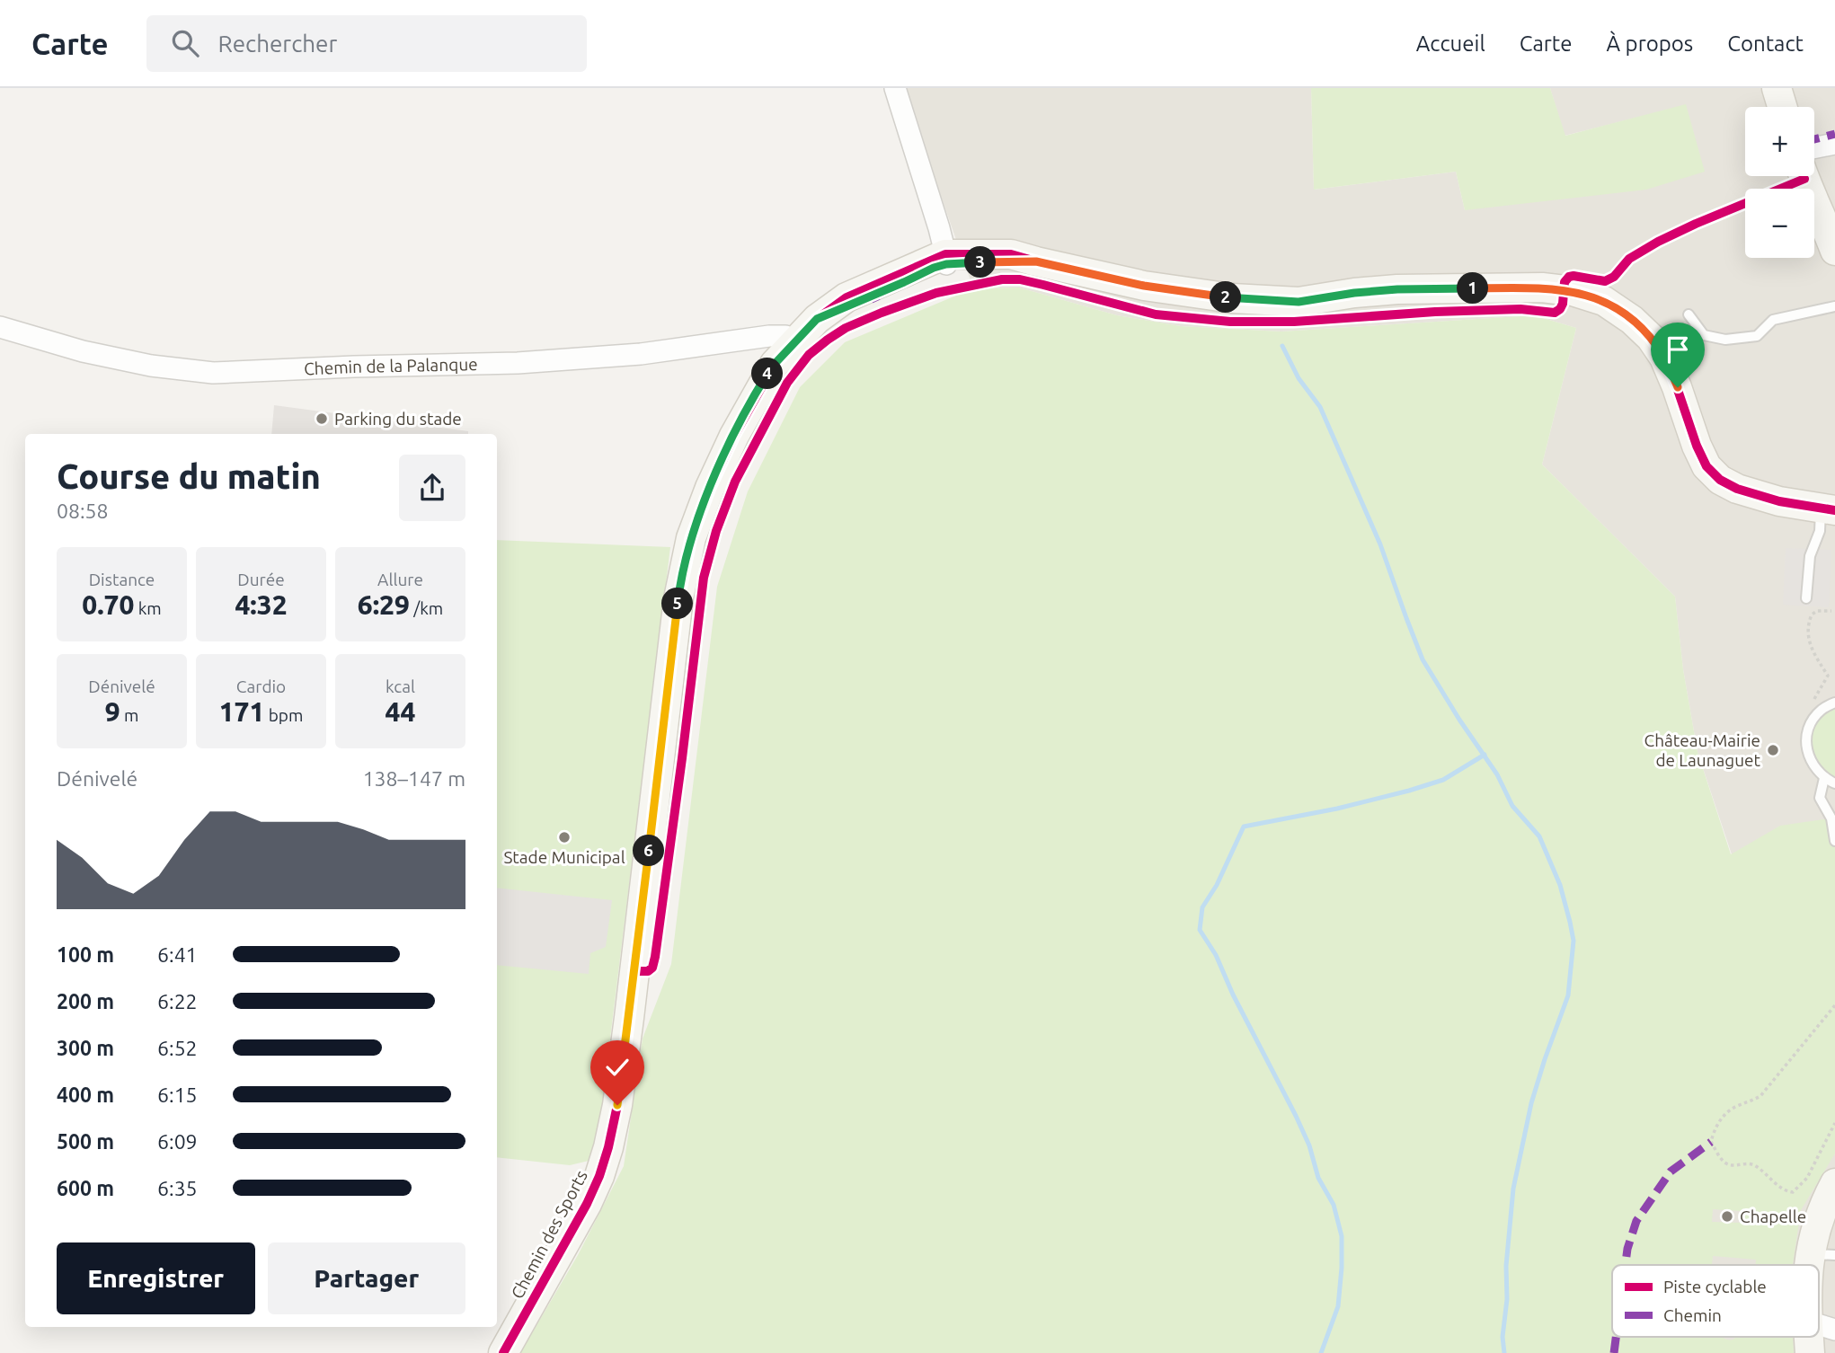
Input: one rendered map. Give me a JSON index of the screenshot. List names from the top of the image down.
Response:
{
  "streets": {
    "street": ["Chemin de la Palanque", "Chemin des Sports"]
  },
  "places": [
    "Parking du stade",
    "Château-Mairie de Launaguet",
    "Stade Municipal",
    "Chapelle"
  ],
  "legend": ["Piste cyclable", "Chemin"],
  "page": {
    "header": "Carte",
    "search": "Rechercher",
    "nav": [
      "Accueil",
      "Carte",
      "À propos",
      "Contact"
    ],
    "map_buttons": ["+", "−"],
    "pins": [
      "3",
      "1",
      "2",
      "4",
      "5",
      "6"
    ],
    "heading": ["Course du matin", "08:58"],
    "stats": [
      ["Distance", "0.70 km"],
      ["Durée", "4:32"],
      ["Allure", "6:29 /km"],
      ["Dénivelé", "9 m"],
      ["Cardio", "171 bpm"],
      ["kcal", "44"]
    ],
    "chart": ["Dénivelé", "138–147 m"],
    "list": [
      {
        "name": "100 m",
        "note": "6:41"
      },
      {
        "name": "200 m",
        "note": "6:22"
      },
      {
        "name": "300 m",
        "note": "6:52"
      },
      {
        "name": "400 m",
        "note": "6:15"
      },
      {
        "name": "500 m",
        "note": "6:09"
      },
      {
        "name": "600 m",
        "note": "6:35"
      }
    ],
    "buttons": ["Enregistrer", "Partager"]
  }
}
